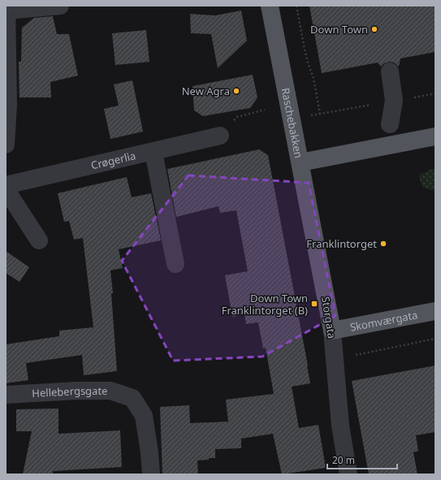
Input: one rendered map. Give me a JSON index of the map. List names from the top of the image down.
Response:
{
  "streets": {
    "main road": ["Raschebakken", "Storgata", "Skomværgata"],
    "street": ["Crøgerlia", "Hellebergsgate"]
  },
  "crossings": [
    ["Raschebakken", "Storgata"],
    ["Storgata", "Skomværgata"]
  ],
  "places": {
    "other": ["Down Town", "New Agra", "Franklintorget"],
    "transit": ["Down Town Franklintorget (B)"]
  },
  "scale_bar": "20 m"
}
